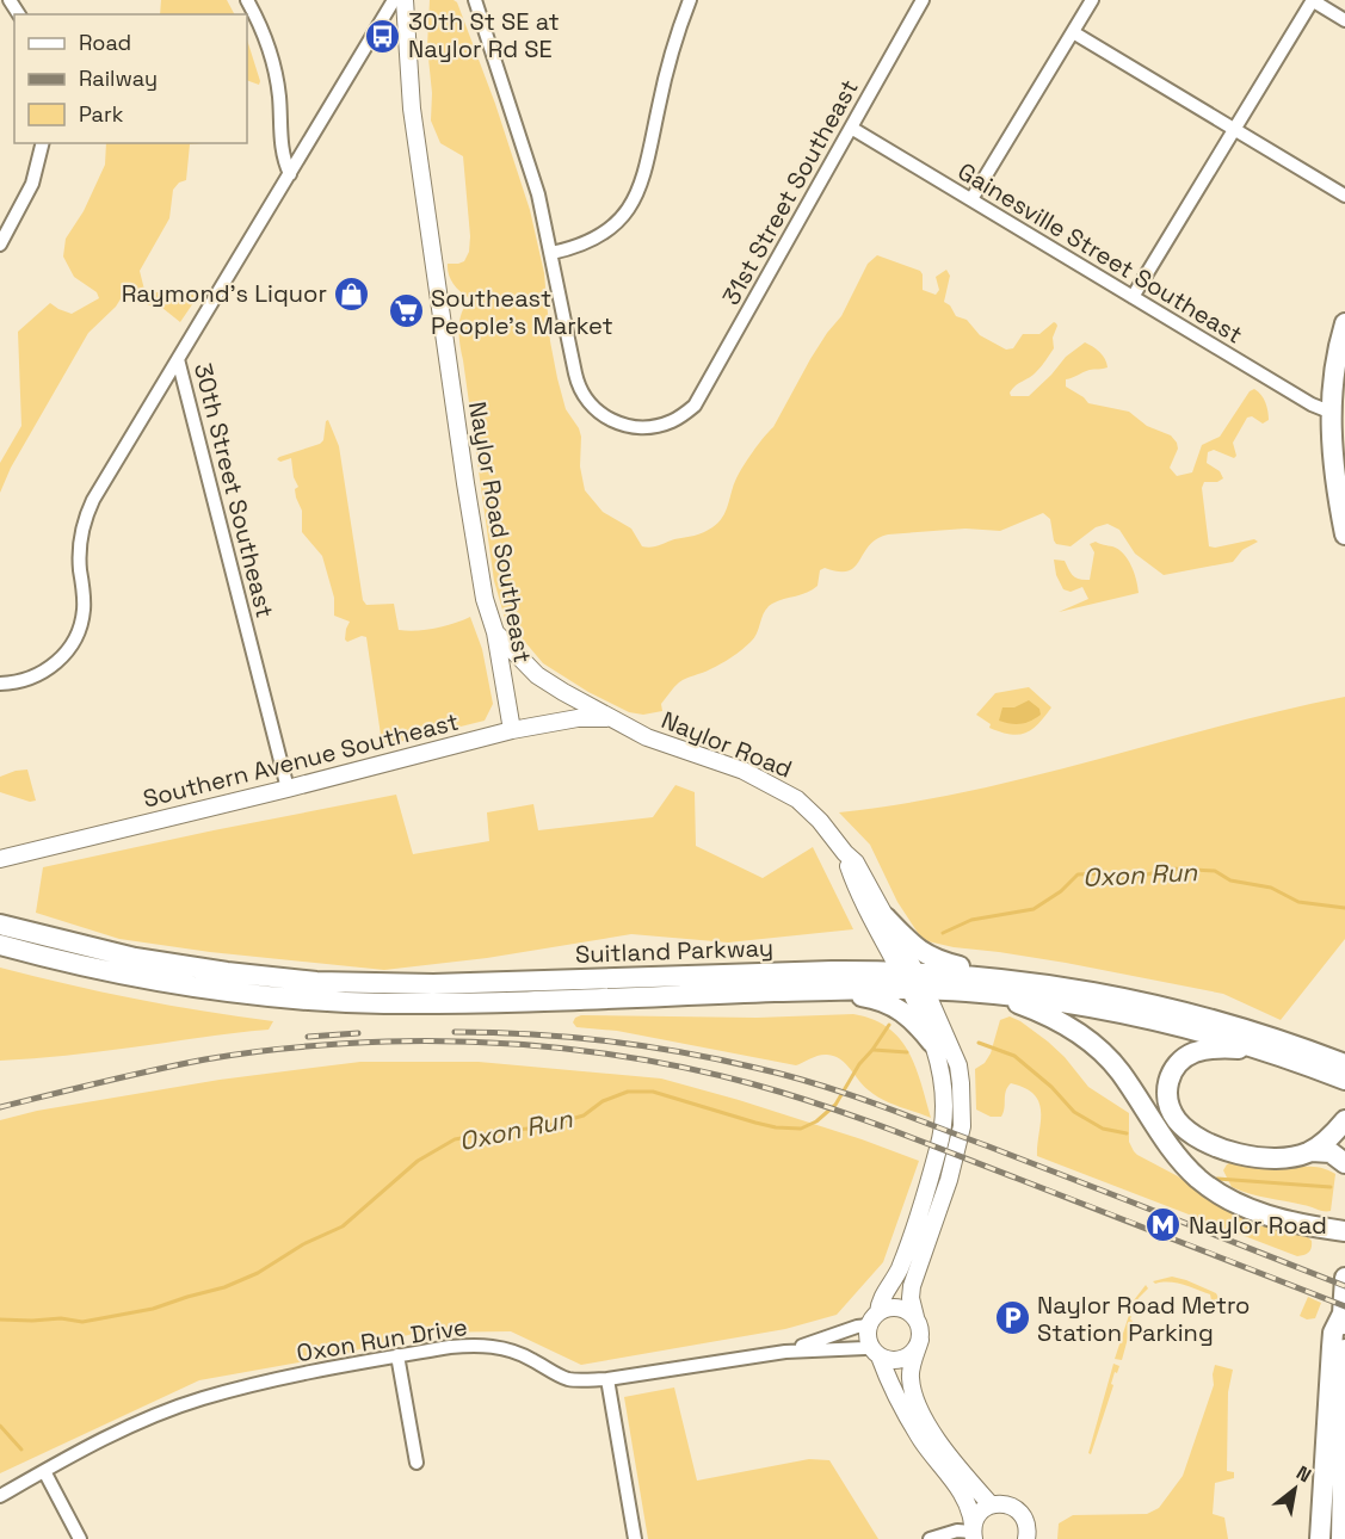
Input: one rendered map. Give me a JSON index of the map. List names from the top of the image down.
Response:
{
  "streets": {
    "highway": ["Suitland Parkway"],
    "main road": ["Naylor Road Southeast", "Naylor Road", "Southern Avenue Southeast"],
    "street": [
      "31st Street Southeast",
      "Gainesville Street Southeast",
      "30th Street Southeast",
      "Oxon Run Drive"
    ]
  },
  "crossings": [
    ["31st Street Southeast", "Gainesville Street Southeast"],
    ["30th Street Southeast", "Southern Avenue Southeast"],
    ["Naylor Road Southeast", "Naylor Road"],
    ["Naylor Road Southeast", "Southern Avenue Southeast"],
    ["Naylor Road", "Southern Avenue Southeast"],
    ["Naylor Road", "Suitland Parkway"],
    ["Naylor Road", "Oxon Run Drive"]
  ],
  "water": ["Oxon Run"],
  "places": {
    "bus stop": ["30th St SE at Naylor Rd SE"],
    "shop": ["Raymond's Liquor"],
    "supermarket": ["Southeast People's Market"],
    "metro station": ["Naylor Road"],
    "parking": ["Naylor Road Metro Station Parking"]
  },
  "legend": ["Road", "Railway", "Park"],
  "north": "top right"
}
